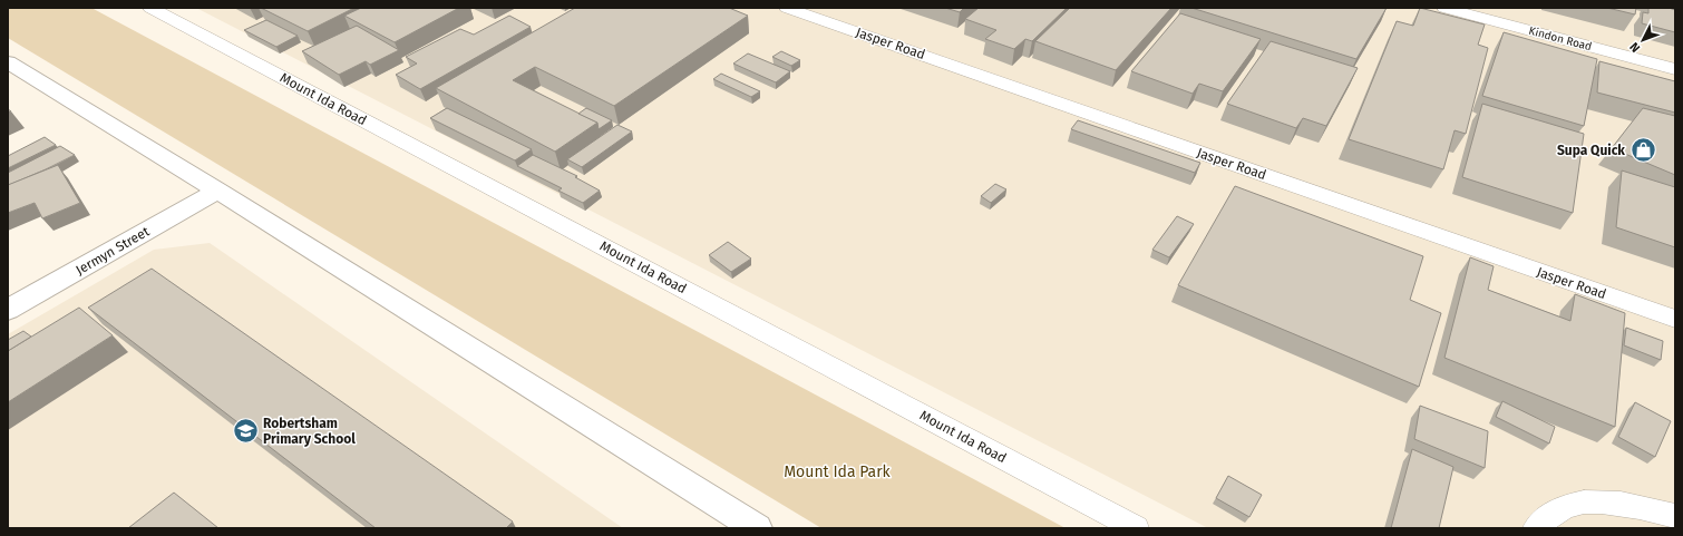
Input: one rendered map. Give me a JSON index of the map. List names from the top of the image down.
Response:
{
  "streets": {
    "street": ["Jermyn Street"],
    "lane": ["Kindon Road", "Jasper Road", "Mount Ida Road"]
  },
  "parks": ["Mount Ida Park"],
  "places": {
    "shop": ["Supa Quick"],
    "school or university": ["Robertsham Primary School"]
  },
  "north": "bottom left"
}
